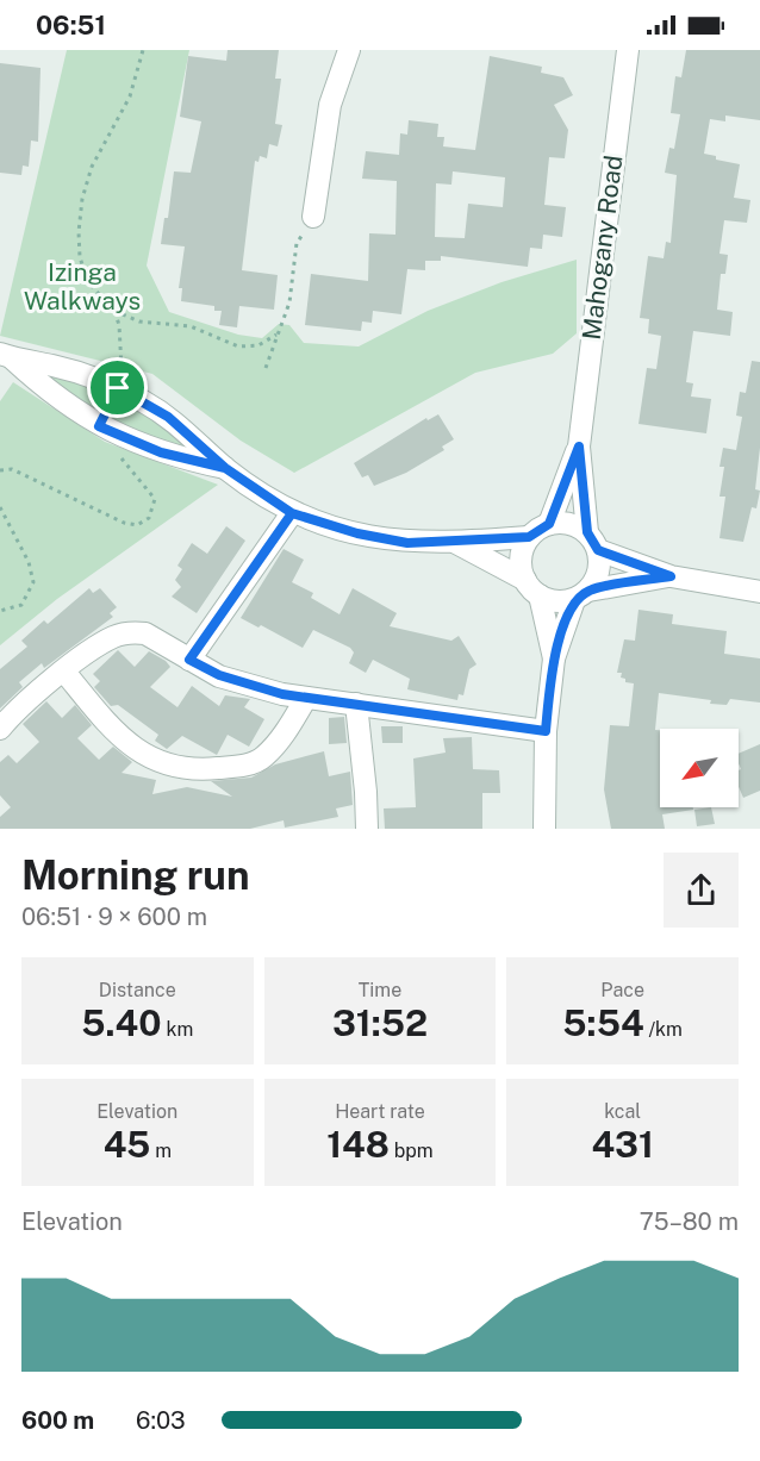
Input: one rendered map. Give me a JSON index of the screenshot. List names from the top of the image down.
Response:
{
  "streets": {
    "street": ["Mahogany Road"]
  },
  "parks": ["Izinga Walkways"],
  "north": "bottom left",
  "page": {
    "status": "06:51",
    "heading": ["Morning run", "06:51 · 9 × 600 m"],
    "stats": [
      ["Distance", "5.40 km"],
      ["Time", "31:52"],
      ["Pace", "5:54 /km"],
      ["Elevation", "45 m"],
      ["Heart rate", "148 bpm"],
      ["kcal", "431"]
    ],
    "chart": ["Elevation", "75–80 m"],
    "list": [
      {
        "name": "600 m",
        "note": "6:03"
      }
    ]
  }
}
